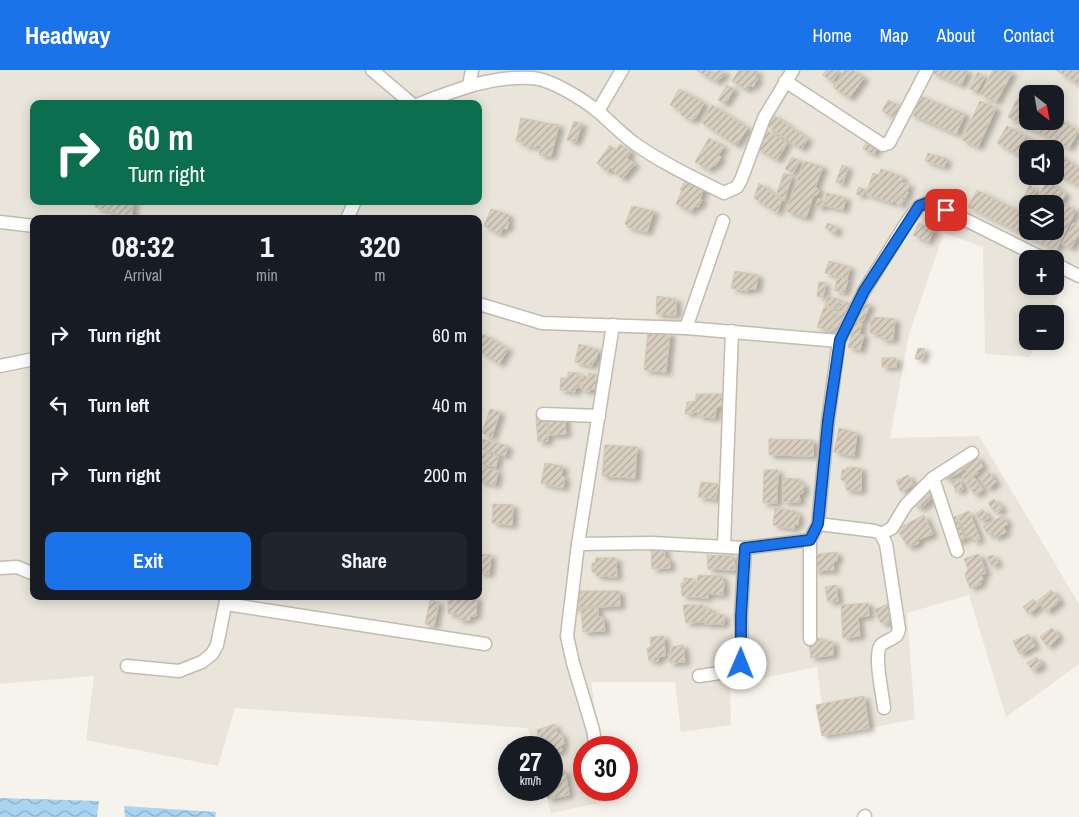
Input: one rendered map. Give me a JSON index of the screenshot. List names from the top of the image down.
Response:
{
  "north": "bottom right",
  "page": {
    "header": "Headway",
    "nav": [
      "Home",
      "Map",
      "About",
      "Contact"
    ],
    "map_buttons": ["+", "−"],
    "turn": ["60 m", "Turn right"],
    "eta": [
      "08:32",
      "Arrival",
      "1",
      "min",
      "320",
      "m"
    ],
    "list": [
      {
        "name": "Turn right",
        "value": "60 m"
      },
      {
        "name": "Turn left",
        "value": "40 m"
      },
      {
        "name": "Turn right",
        "value": "200 m"
      }
    ],
    "buttons": ["Exit", "Share"],
    "speed": "27 km/h",
    "limit": "30"
  }
}
